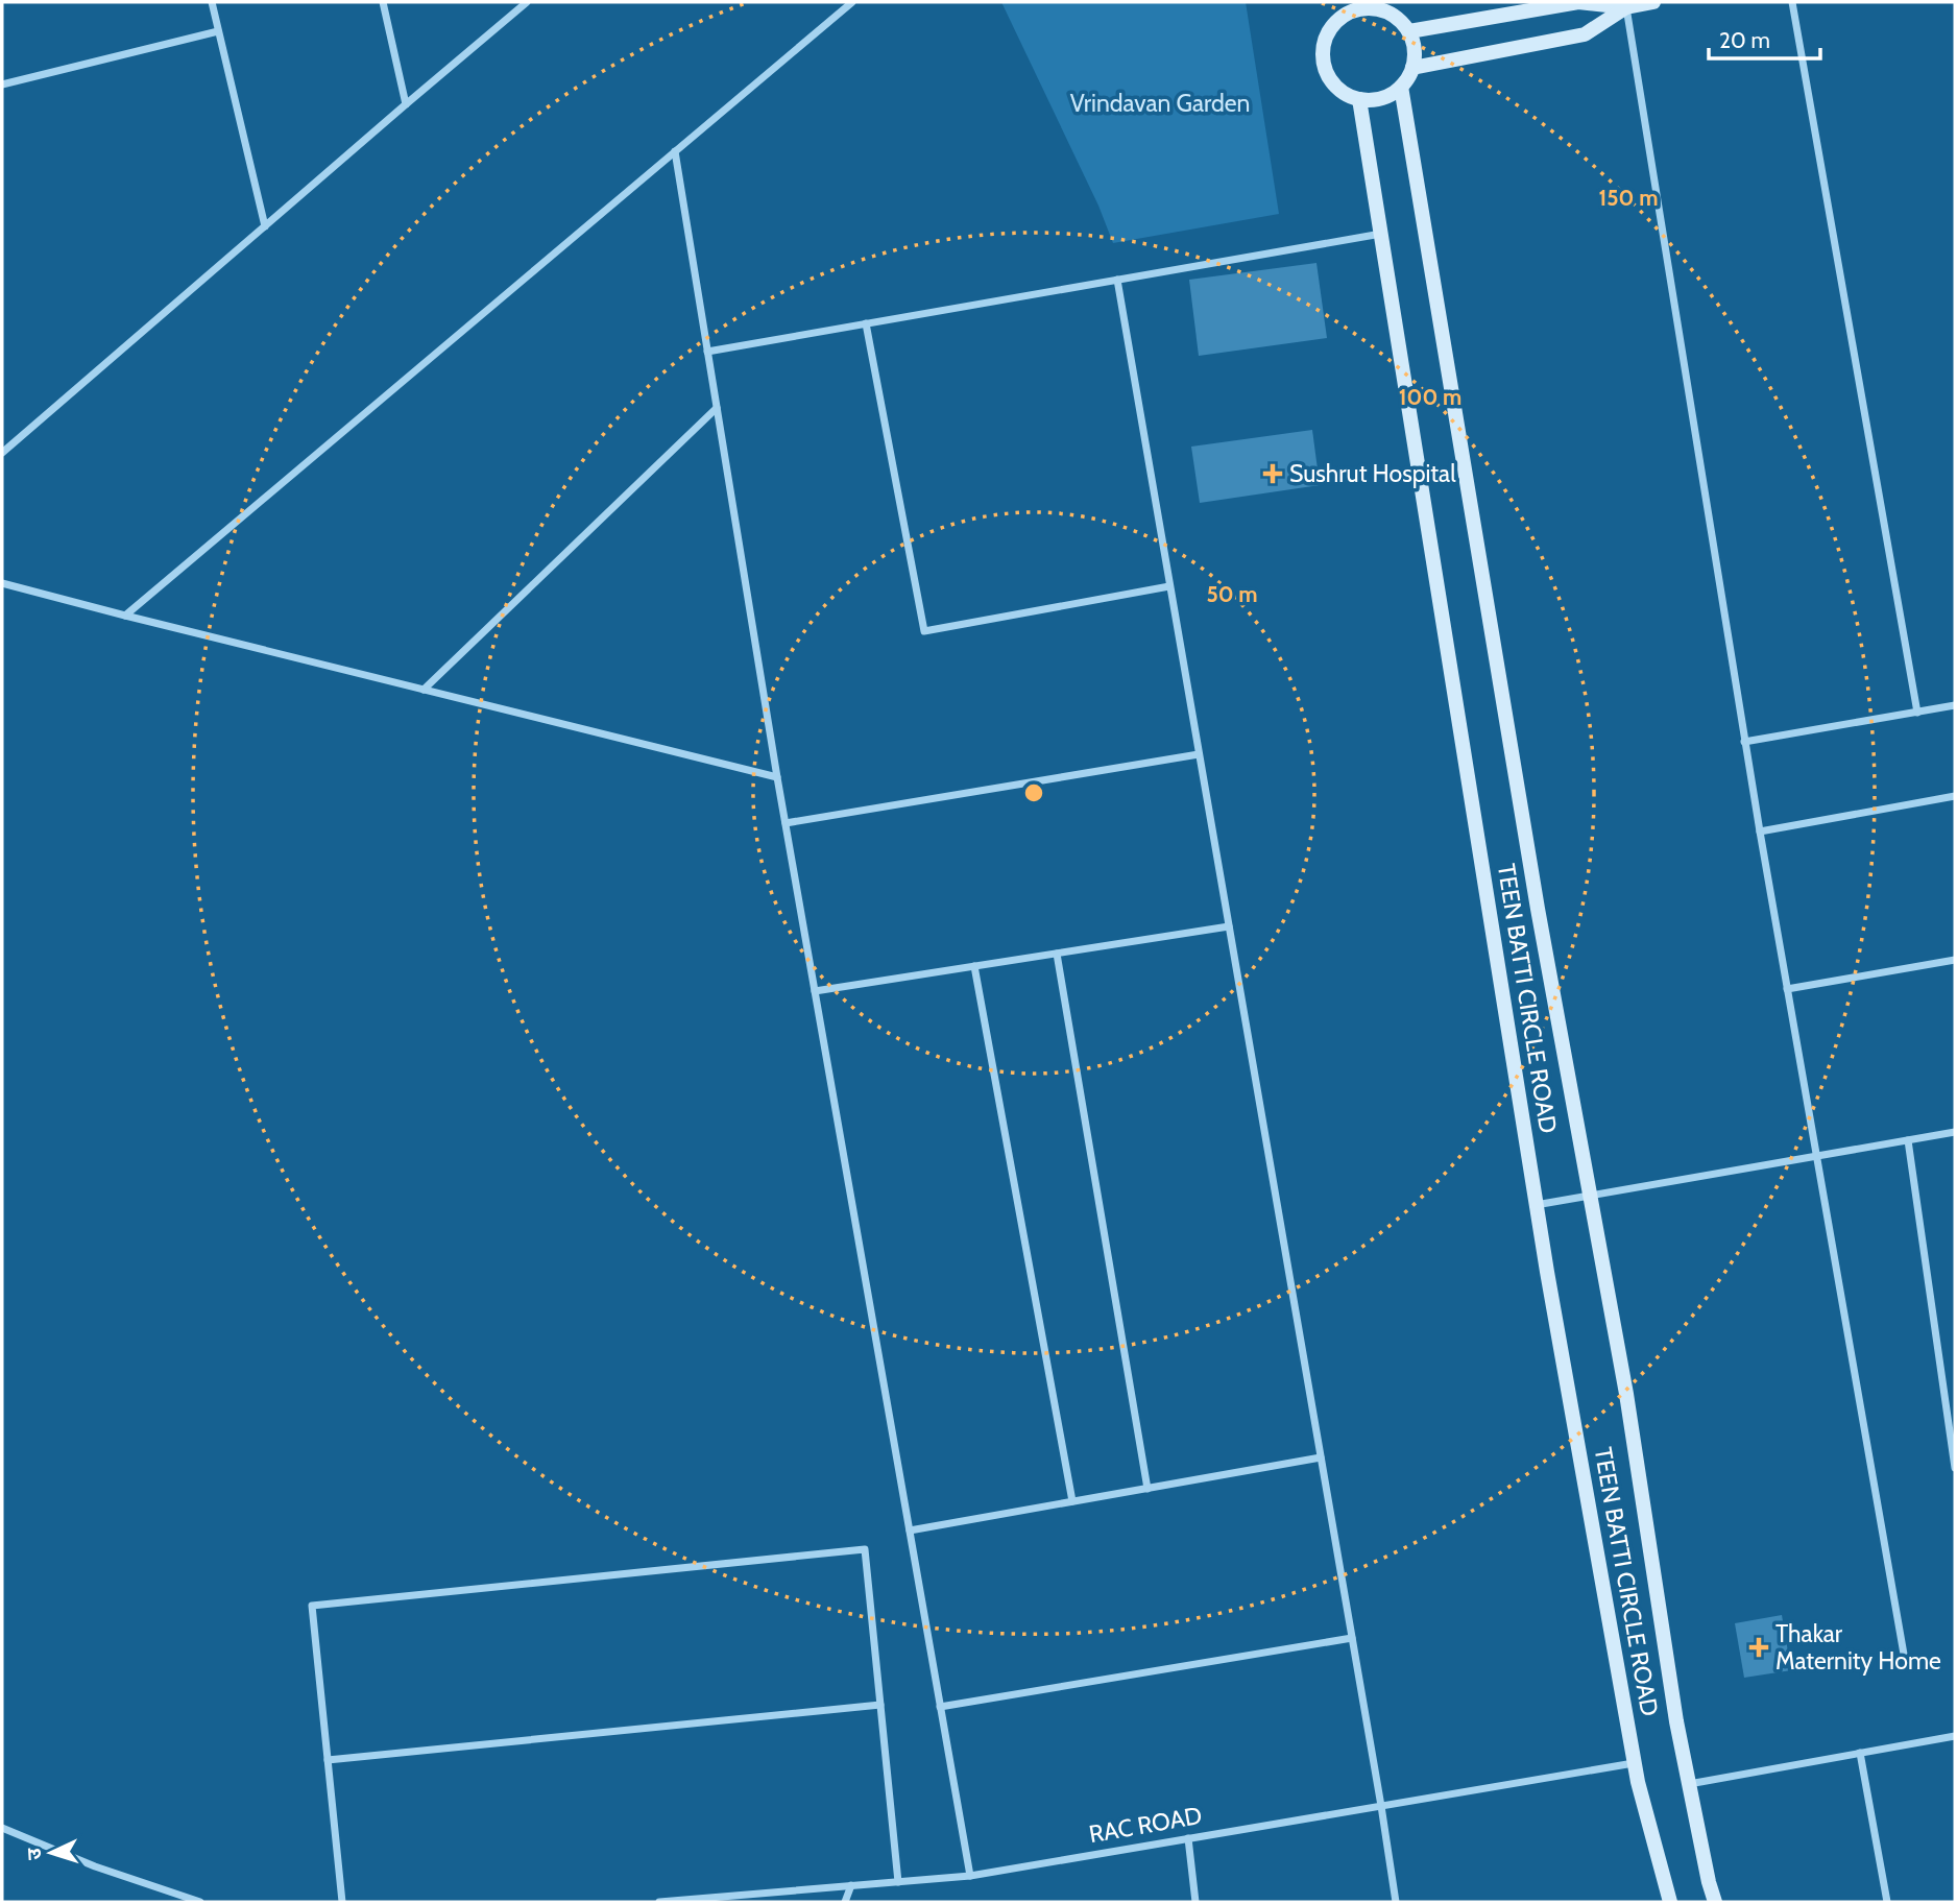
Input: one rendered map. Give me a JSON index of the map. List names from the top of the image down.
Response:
{
  "streets": {
    "street": ["TEEN BATTI CIRCLE ROAD", "RAC ROAD"]
  },
  "crossings": [
    ["TEEN BATTI CIRCLE ROAD", "RAC ROAD"]
  ],
  "parks": ["Vrindavan Garden"],
  "places": {
    "health": ["Sushrut Hospital", "Thakar Maternity Home"]
  },
  "scale_bar": "20 m",
  "north": "left",
  "rings": ["150 m", "100 m", "50 m"]
}
